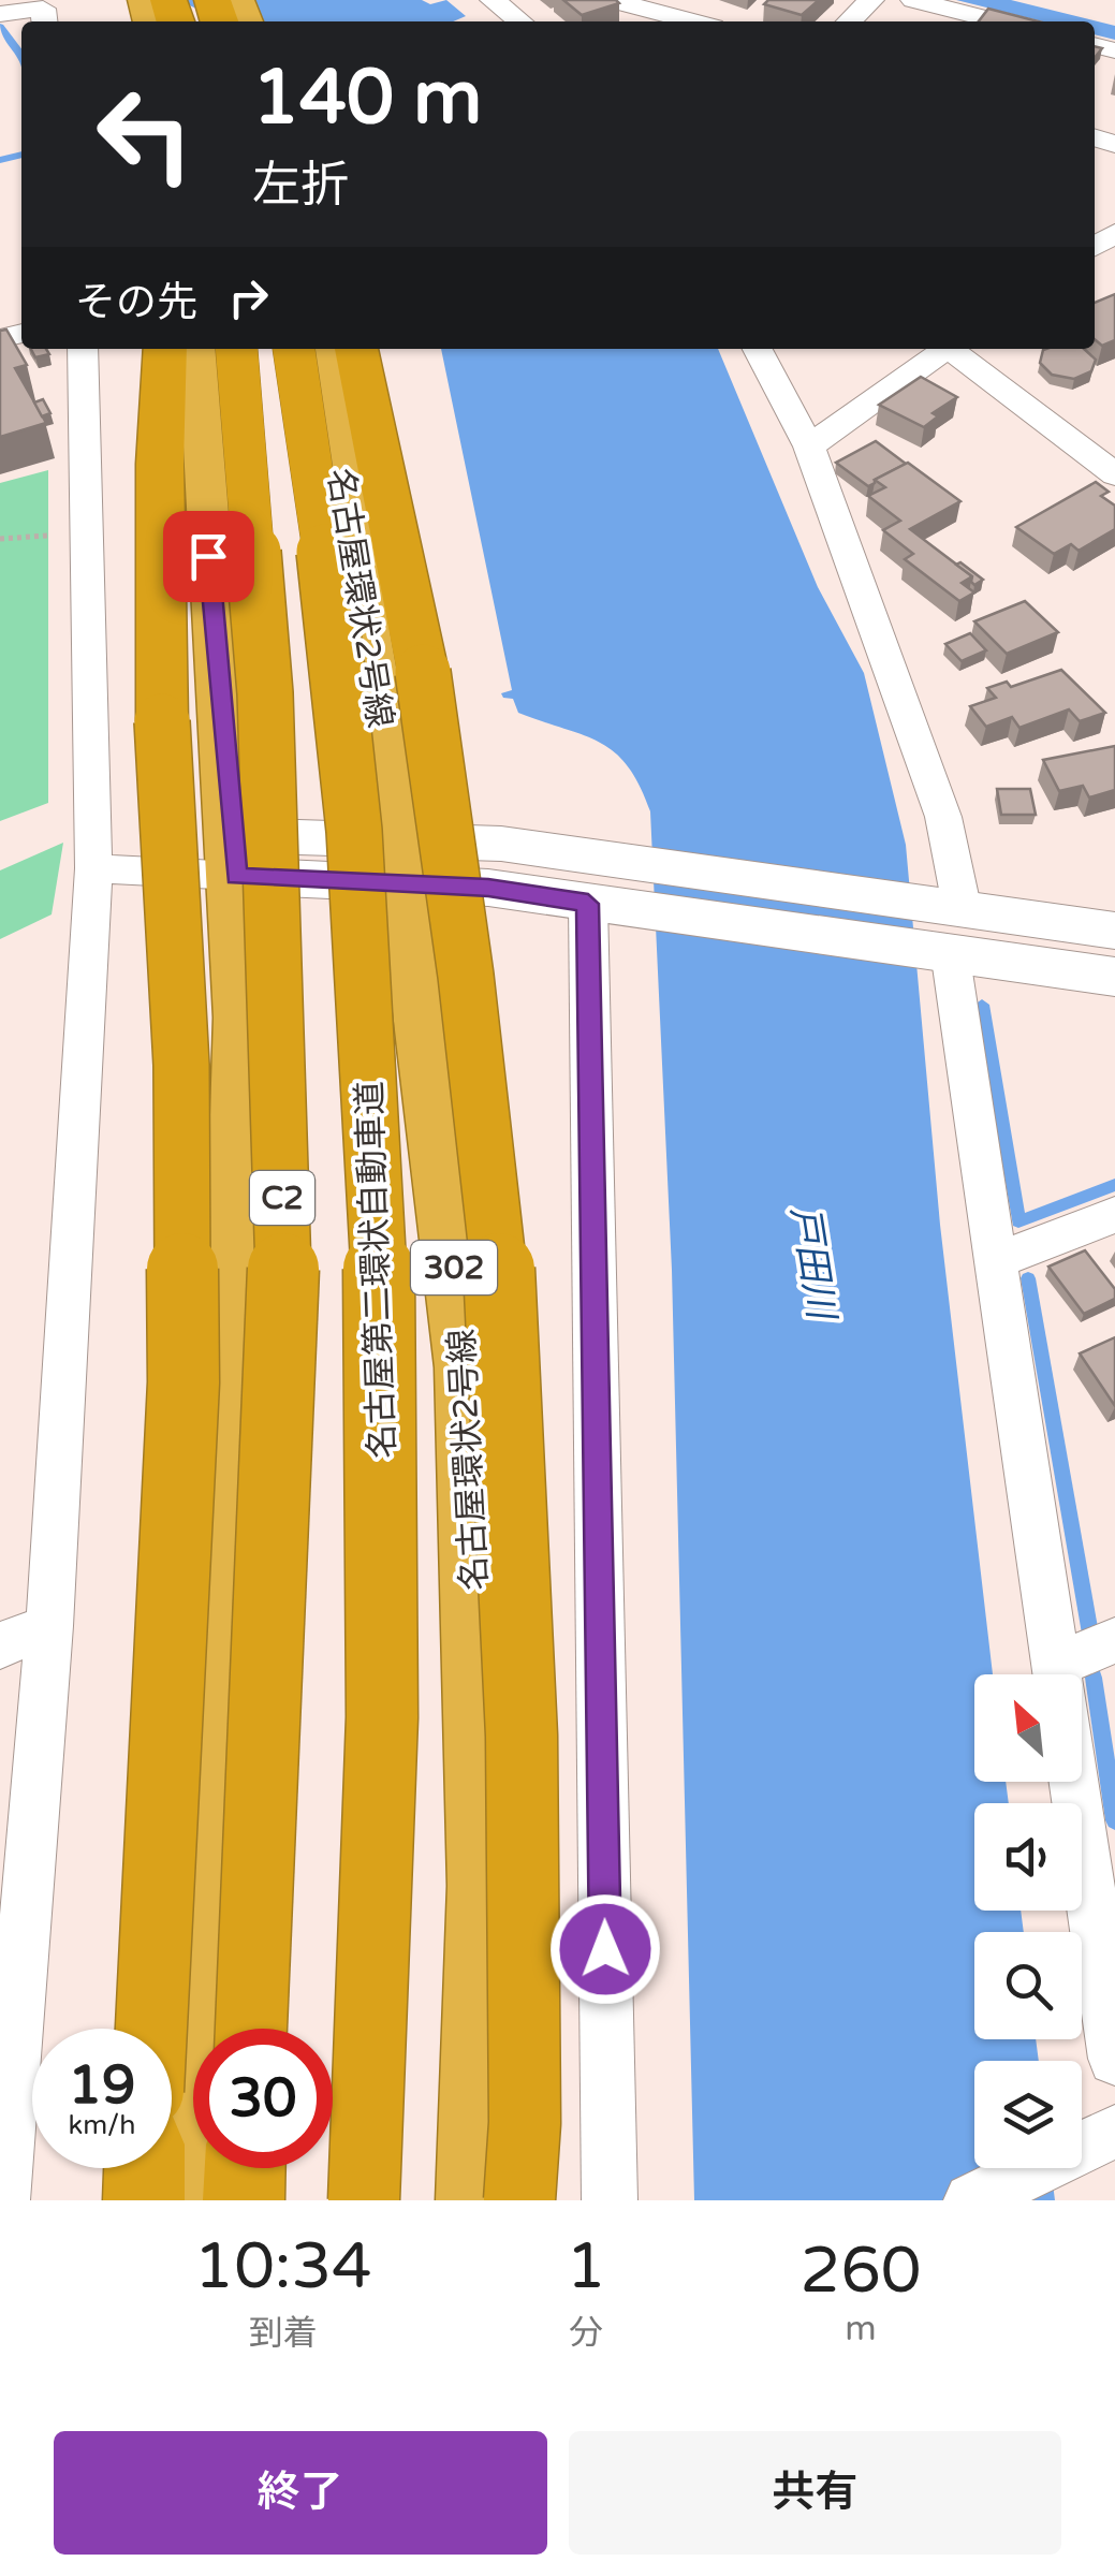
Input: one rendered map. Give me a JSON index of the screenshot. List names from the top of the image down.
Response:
{
  "streets": {
    "highway": [
      "名古屋環状2号線",
      "C2",
      "302",
      "名古屋第二環状自動車道"
    ]
  },
  "water": ["戸田川"],
  "north": "top left",
  "page": {
    "turn": ["140 m", "左折"],
    "then": "その先",
    "speed": "19 km/h",
    "limit": "30",
    "eta": [
      "10:34",
      "到着",
      "1",
      "分",
      "260",
      "m"
    ],
    "buttons": ["終了", "共有"]
  }
}
